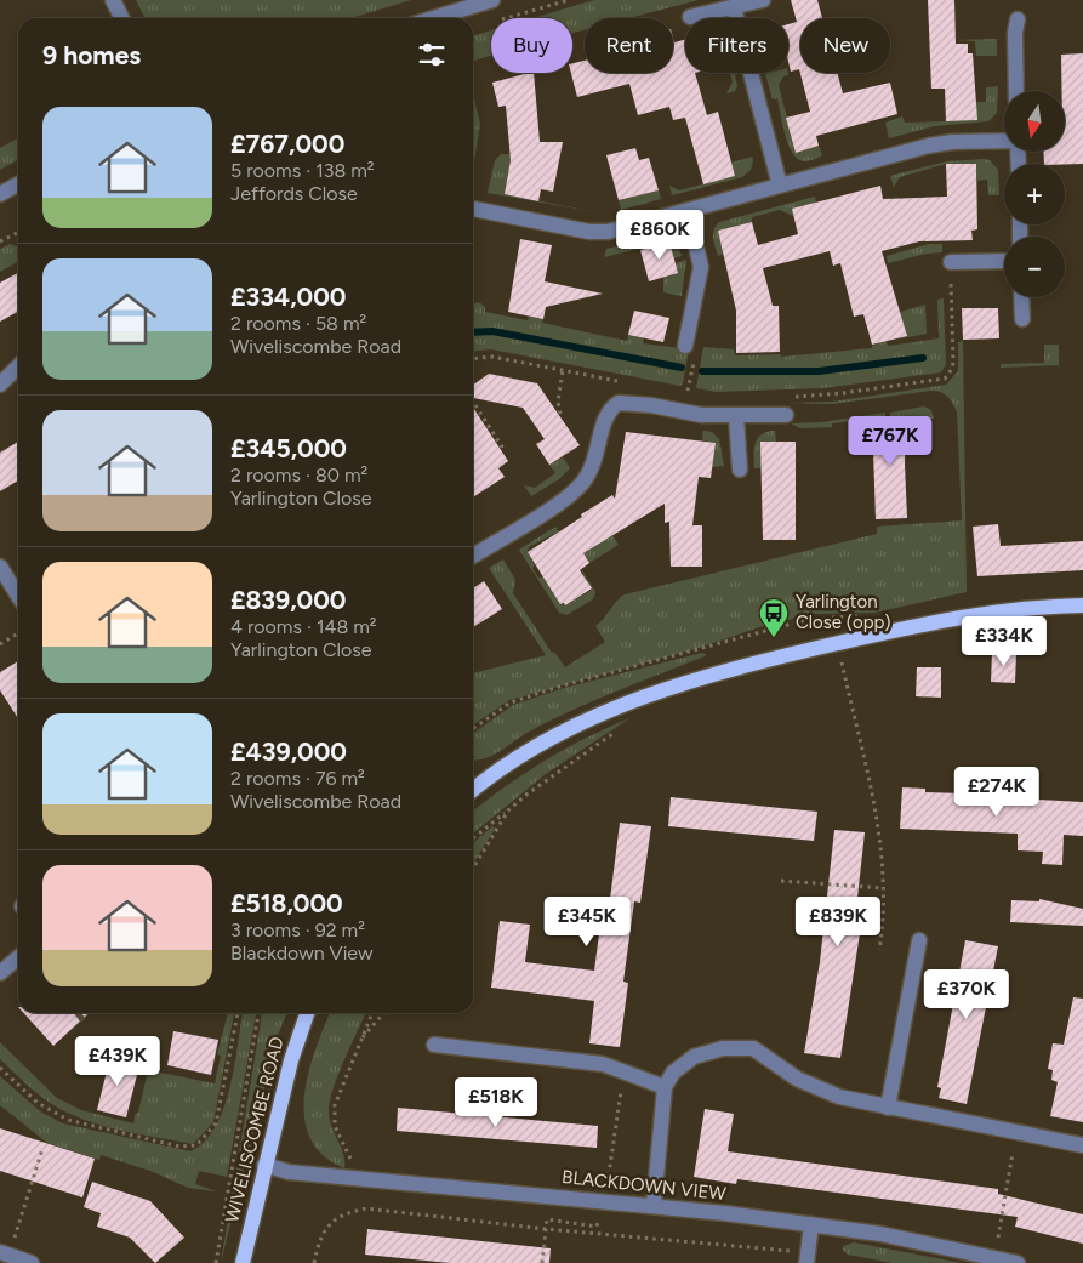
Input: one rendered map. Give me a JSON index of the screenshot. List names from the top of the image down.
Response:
{
  "streets": {
    "main road": ["WIVELISCOMBE ROAD"],
    "street": ["BLACKDOWN VIEW"]
  },
  "crossings": [
    ["WIVELISCOMBE ROAD", "BLACKDOWN VIEW"]
  ],
  "places": {
    "bus stop": ["Yarlington Close (opp)"]
  },
  "north": "bottom",
  "page": {
    "chip": [
      "Buy",
      "Rent",
      "Filters",
      "New"
    ],
    "heading": "9 homes",
    "map_buttons": ["+", "−"],
    "list": [
      {
        "name": "£767,000",
        "note": "5 rooms · 138 m² · Jeffords Close"
      },
      {
        "name": "£334,000",
        "note": "2 rooms · 58 m² · Wiveliscombe Road"
      },
      {
        "name": "£345,000",
        "note": "2 rooms · 80 m² · Yarlington Close"
      },
      {
        "name": "£839,000",
        "note": "4 rooms · 148 m² · Yarlington Close"
      },
      {
        "name": "£439,000",
        "note": "2 rooms · 76 m² · Wiveliscombe Road"
      },
      {
        "name": "£518,000",
        "note": "3 rooms · 92 m² · Blackdown View"
      }
    ],
    "price": [
      "£860K",
      "£767K",
      "£334K",
      "£274K",
      "£345K",
      "£839K",
      "£370K",
      "£439K",
      "£518K"
    ]
  }
}
